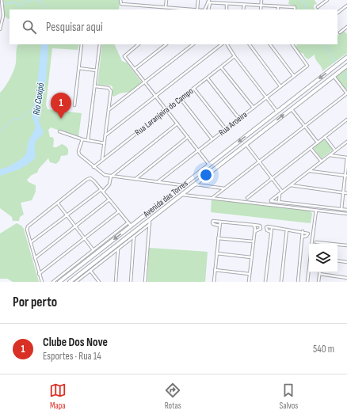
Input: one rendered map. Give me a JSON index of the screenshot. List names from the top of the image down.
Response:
{
  "streets": {
    "main road": ["Avenida das Torres"],
    "street": ["Rua Laranjeira do Campo", "Rua Aroeira"]
  },
  "water": ["Rio Coxipó"],
  "page": {
    "search": "Pesquisar aqui",
    "pins": "1",
    "heading": "Por perto",
    "list": [
      {
        "mark": "1",
        "name": "Clube Dos Nove",
        "note": "Esportes · Rua 14",
        "value": "540 m"
      }
    ],
    "nav": ["Mapa", "Rotas", "Salvos"]
  }
}
